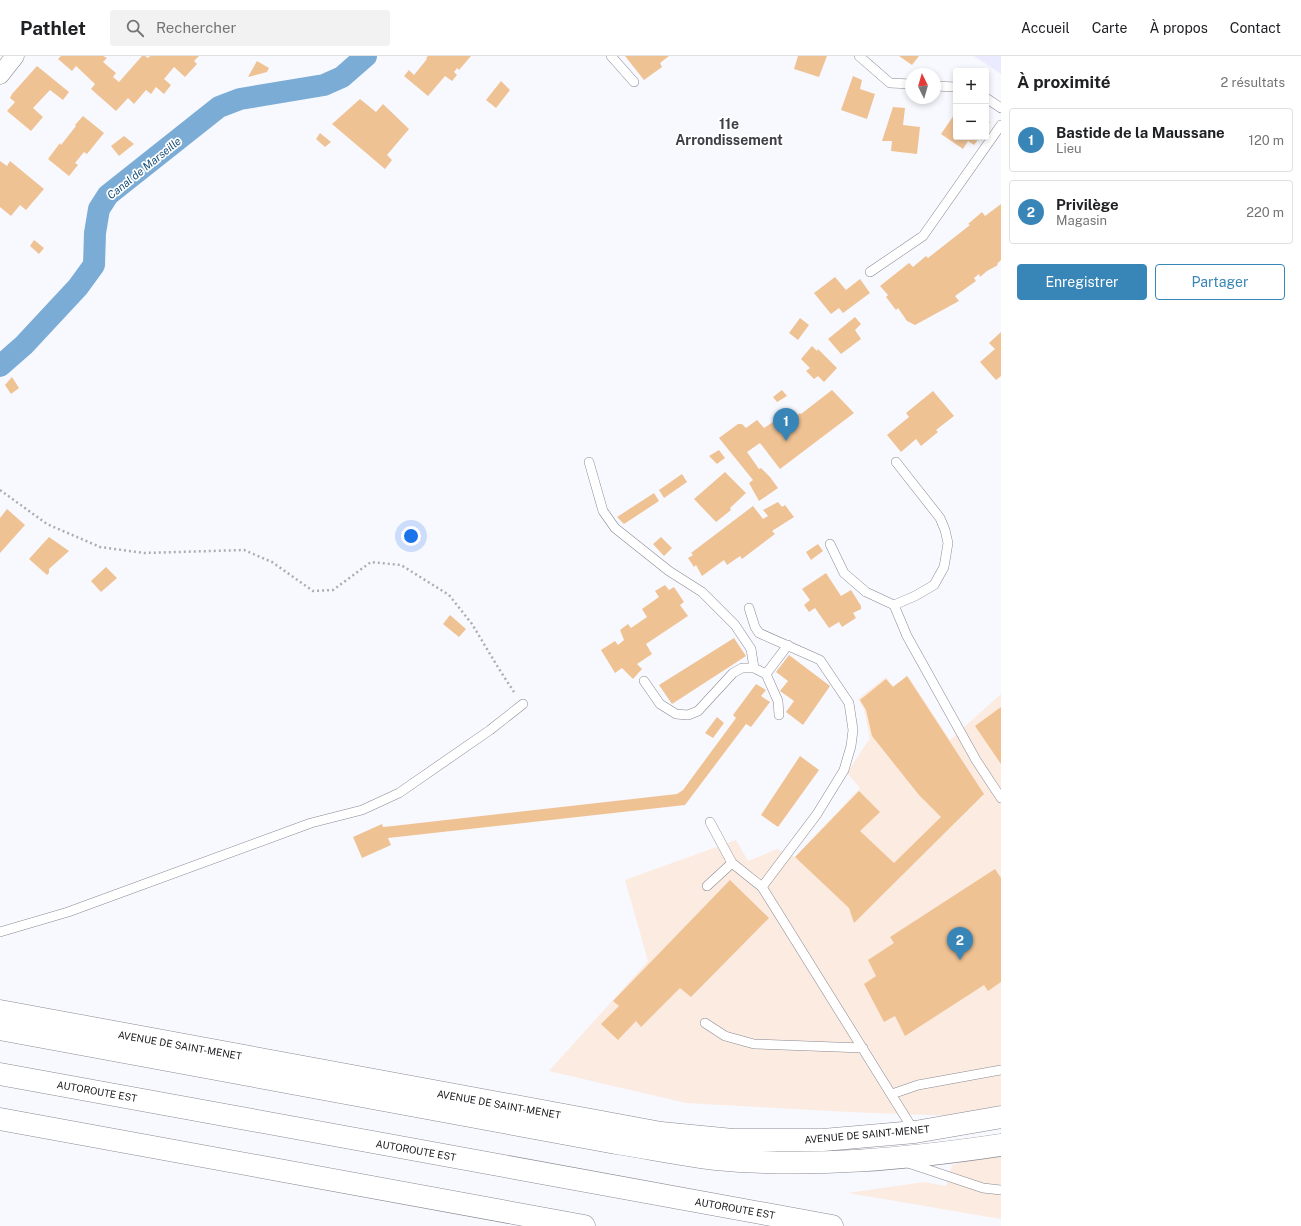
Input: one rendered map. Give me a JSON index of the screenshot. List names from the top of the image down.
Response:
{
  "streets": {
    "main road": ["AVENUE DE SAINT-MENET", "AUTOROUTE EST"]
  },
  "districts": ["11e Arrondissement"],
  "water": ["Canal de Marseille"],
  "north": "top",
  "page": {
    "header": "Pathlet",
    "search": "Rechercher",
    "nav": [
      "Accueil",
      "Carte",
      "À propos",
      "Contact"
    ],
    "heading": ["À proximité", "2 résultats"],
    "map_buttons": ["+", "−"],
    "list": [
      {
        "mark": "1",
        "name": "Bastide de la Maussane",
        "note": "Lieu",
        "value": "120 m"
      },
      {
        "mark": "2",
        "name": "Privilège",
        "note": "Magasin",
        "value": "220 m"
      }
    ],
    "buttons": ["Enregistrer", "Partager"],
    "pins": ["1", "2"]
  }
}
